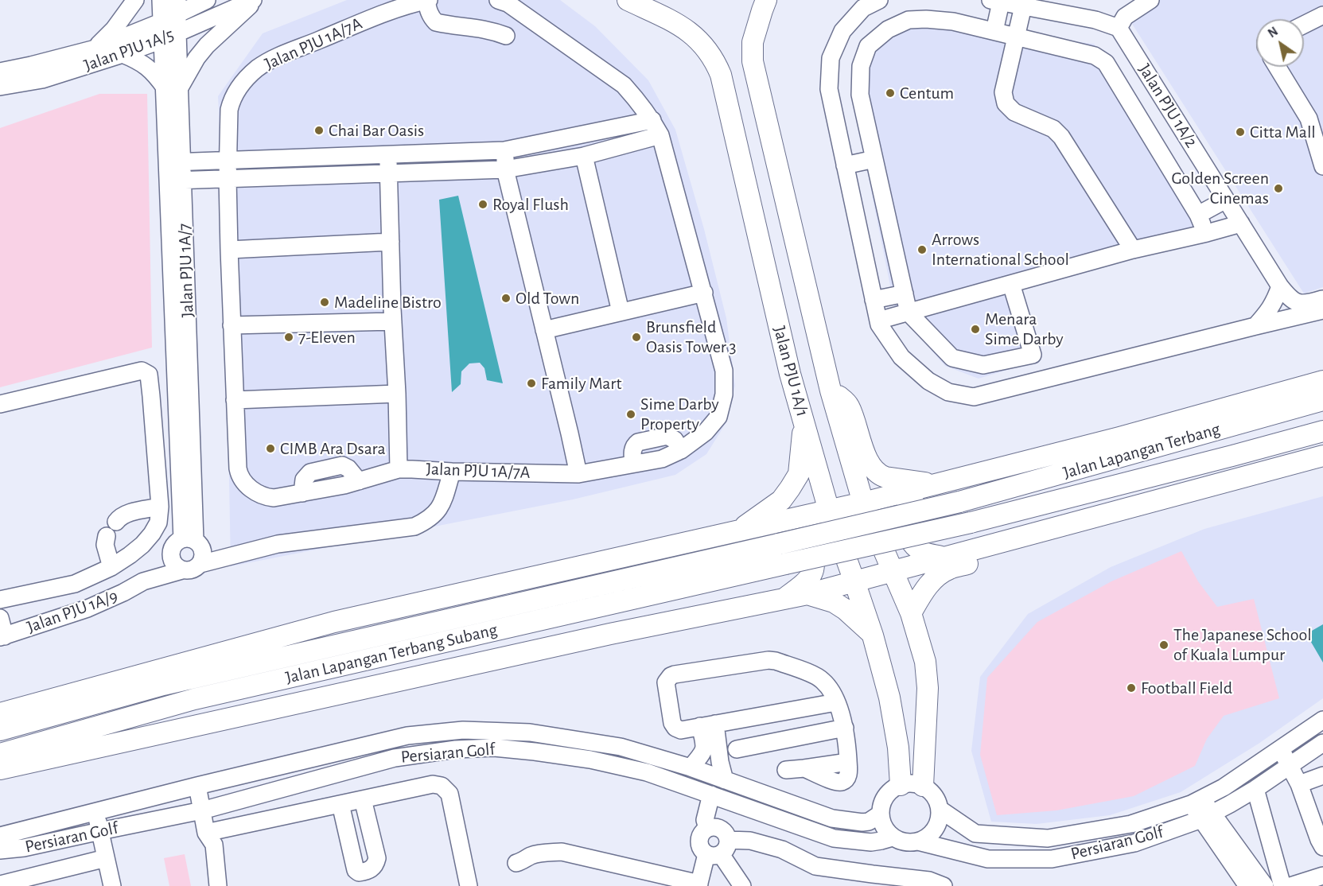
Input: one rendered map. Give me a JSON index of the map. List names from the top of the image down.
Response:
{
  "streets": {
    "main road": ["Jalan PJU 1A/1", "Jalan Lapangan Terbang", "Jalan Lapangan Terbang Subang"],
    "street": [
      "Jalan PJU 1A/7A",
      "Jalan PJU 1A/5",
      "Jalan PJU 1A/2",
      "Jalan PJU 1A/7",
      "Jalan PJU 1A/9",
      "Persiaran Golf"
    ]
  },
  "crossings": [
    ["Jalan PJU 1A/5", "Jalan PJU 1A/7"],
    ["Jalan PJU 1A/7", "Jalan PJU 1A/9"],
    ["Jalan PJU 1A/1", "Persiaran Golf"],
    ["Jalan Lapangan Terbang", "Jalan Lapangan Terbang Subang"]
  ],
  "places": [
    "Centum",
    "Chai Bar Oasis",
    "Citta Mall",
    "Golden Screen Cinemas",
    "Royal Flush",
    "Arrows International School",
    "Old Town",
    "Madeline Bistro",
    "Menara Sime Darby",
    "7-Eleven",
    "Brunsfield Oasis Tower 3",
    "Family Mart",
    "Sime Darby Property",
    "CIMB Ara Dsara",
    "The Japanese School of Kuala Lumpur",
    "Football Field"
  ],
  "north": "top left"
}
